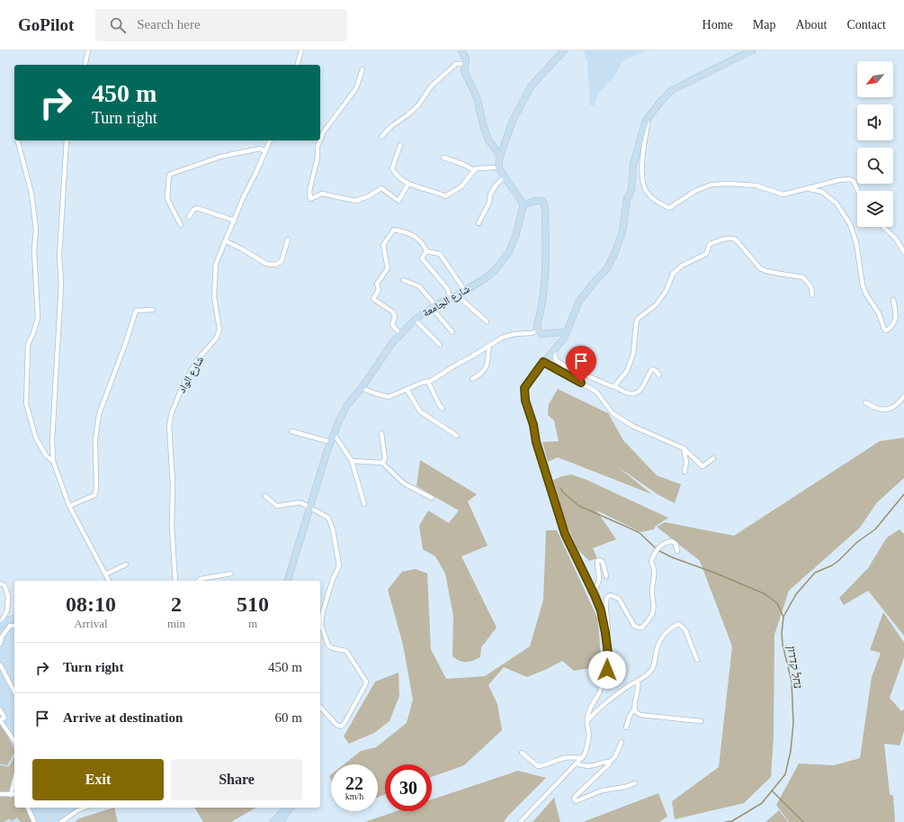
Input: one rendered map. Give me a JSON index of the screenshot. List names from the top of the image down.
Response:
{
  "streets": {
    "street": ["شارع الجامعة", "شارع الواد"]
  },
  "water": ["נחל קדרון"],
  "north": "bottom left",
  "page": {
    "header": "GoPilot",
    "search": "Search here",
    "nav": [
      "Home",
      "Map",
      "About",
      "Contact"
    ],
    "turn": ["450 m", "Turn right"],
    "eta": [
      "08:10",
      "Arrival",
      "2",
      "min",
      "510",
      "m"
    ],
    "list": [
      {
        "name": "Turn right",
        "value": "450 m"
      },
      {
        "name": "Arrive at destination",
        "value": "60 m"
      }
    ],
    "buttons": ["Exit", "Share"],
    "speed": "22 km/h",
    "limit": "30"
  }
}
